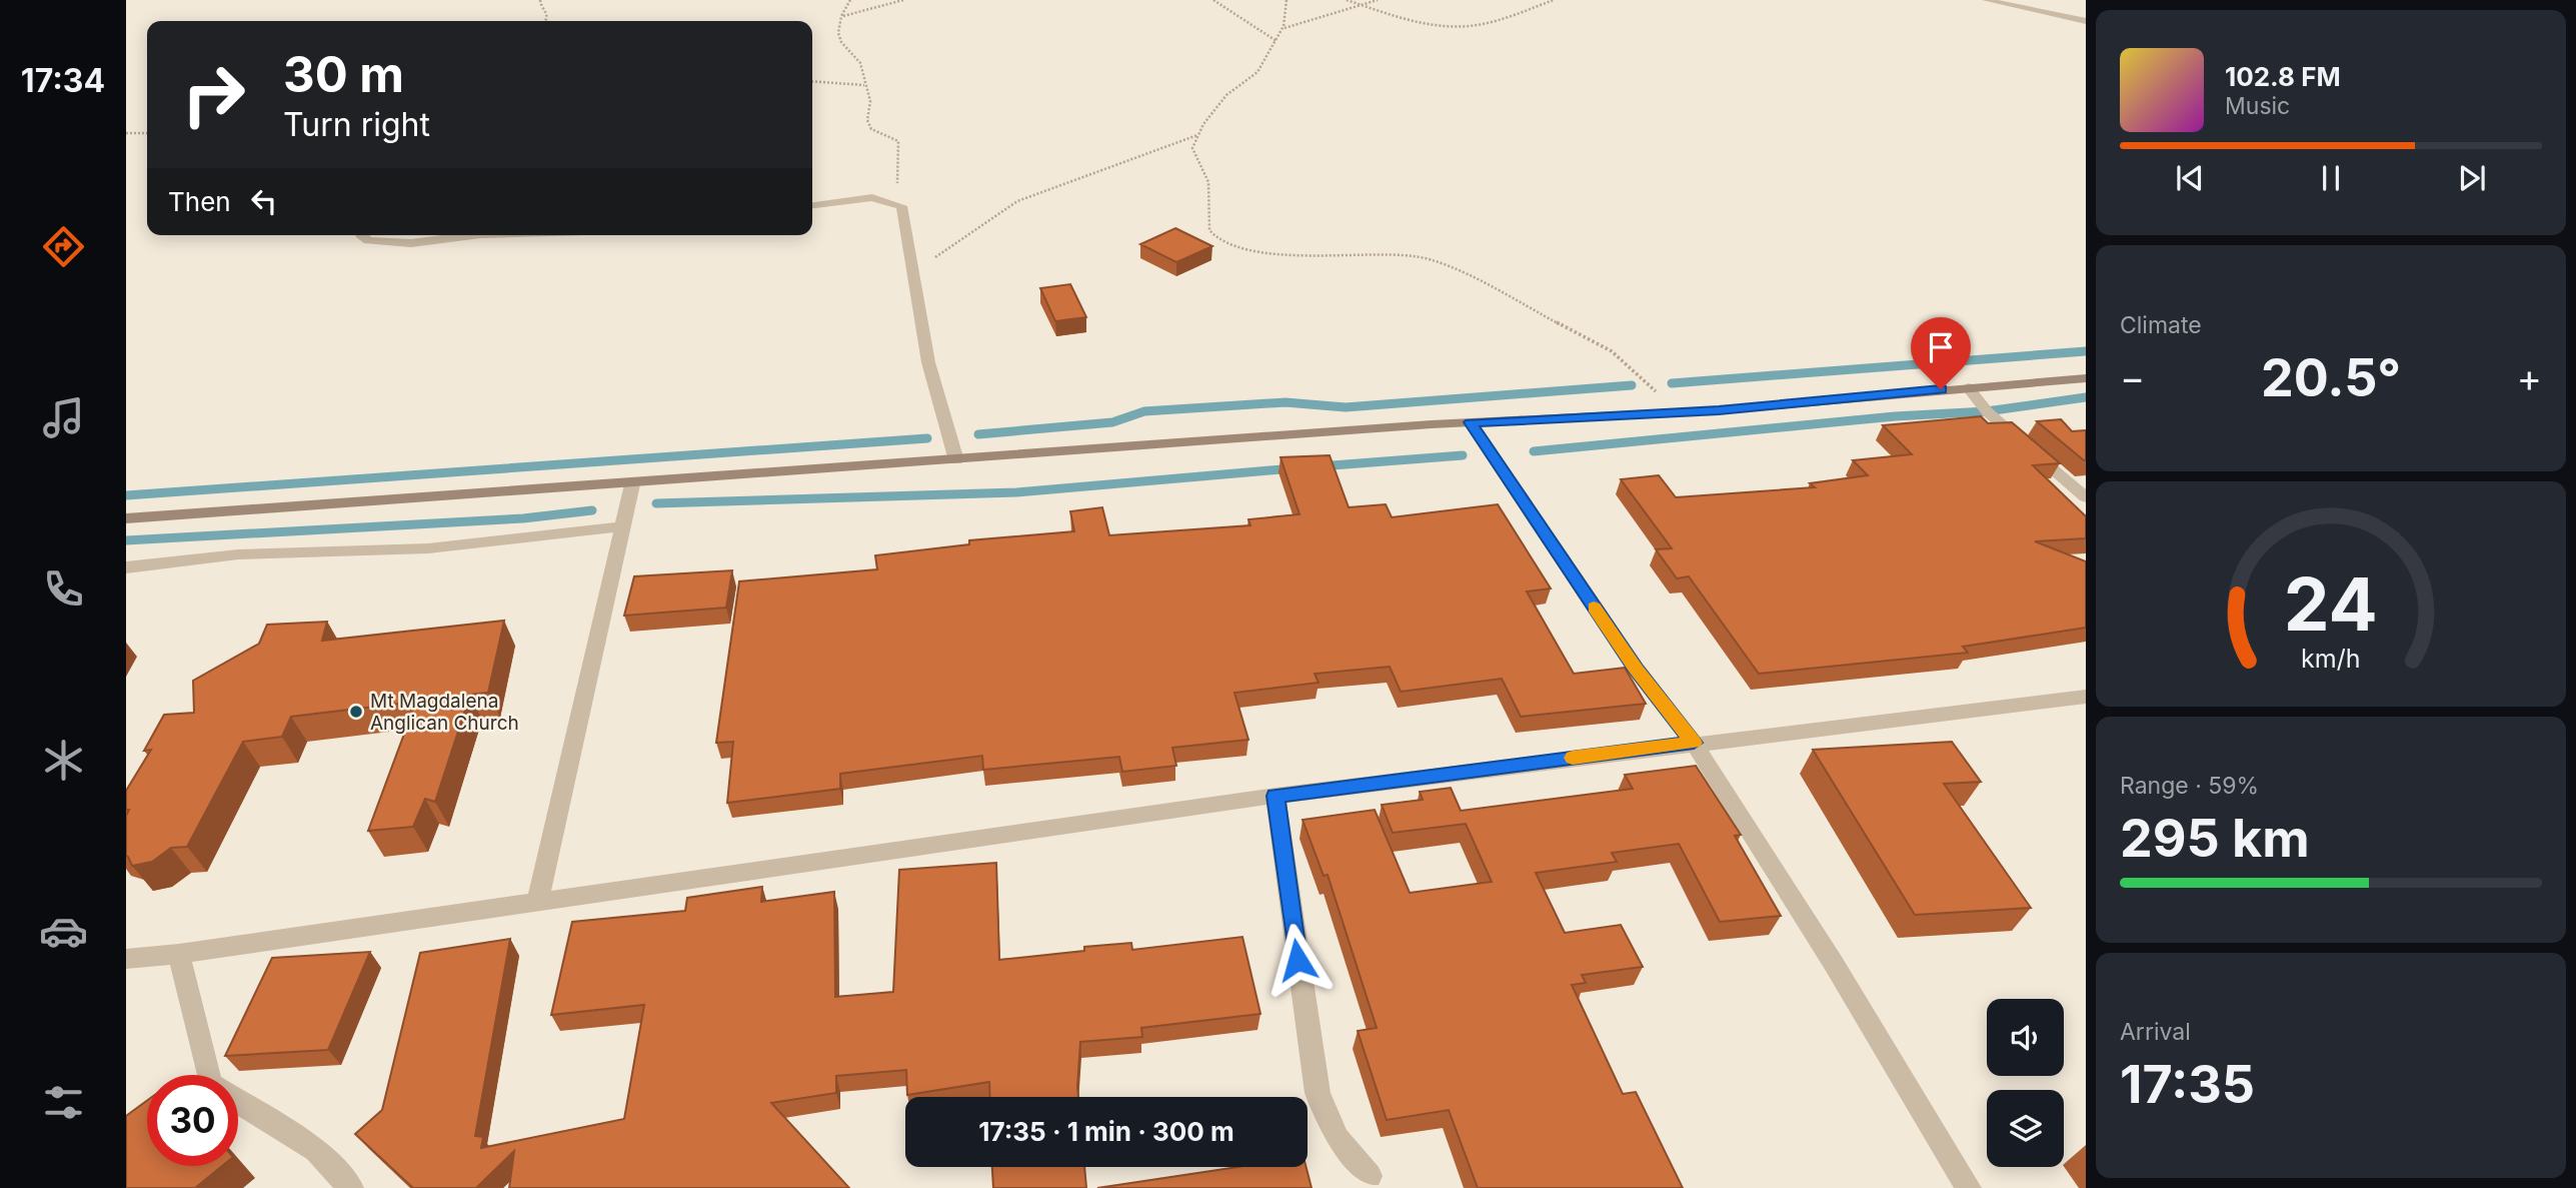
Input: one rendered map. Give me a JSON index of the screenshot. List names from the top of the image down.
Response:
{
  "places": ["Mt Magdalena Anglican Church"],
  "page": {
    "tabs": "17:34",
    "turn": ["30 m", "Turn right"],
    "song": ["102.8 FM", "Music"],
    "then": "Then",
    "tile": [
      "Climate",
      ["Range · 59%", "295 km"],
      ["Arrival", "17:35"]
    ],
    "heat": ["−", "20.5°", "+"],
    "limit": "30",
    "trip": "17:35 · 1 min · 300 m",
    "gauge": ["24", "km/h"]
  }
}
